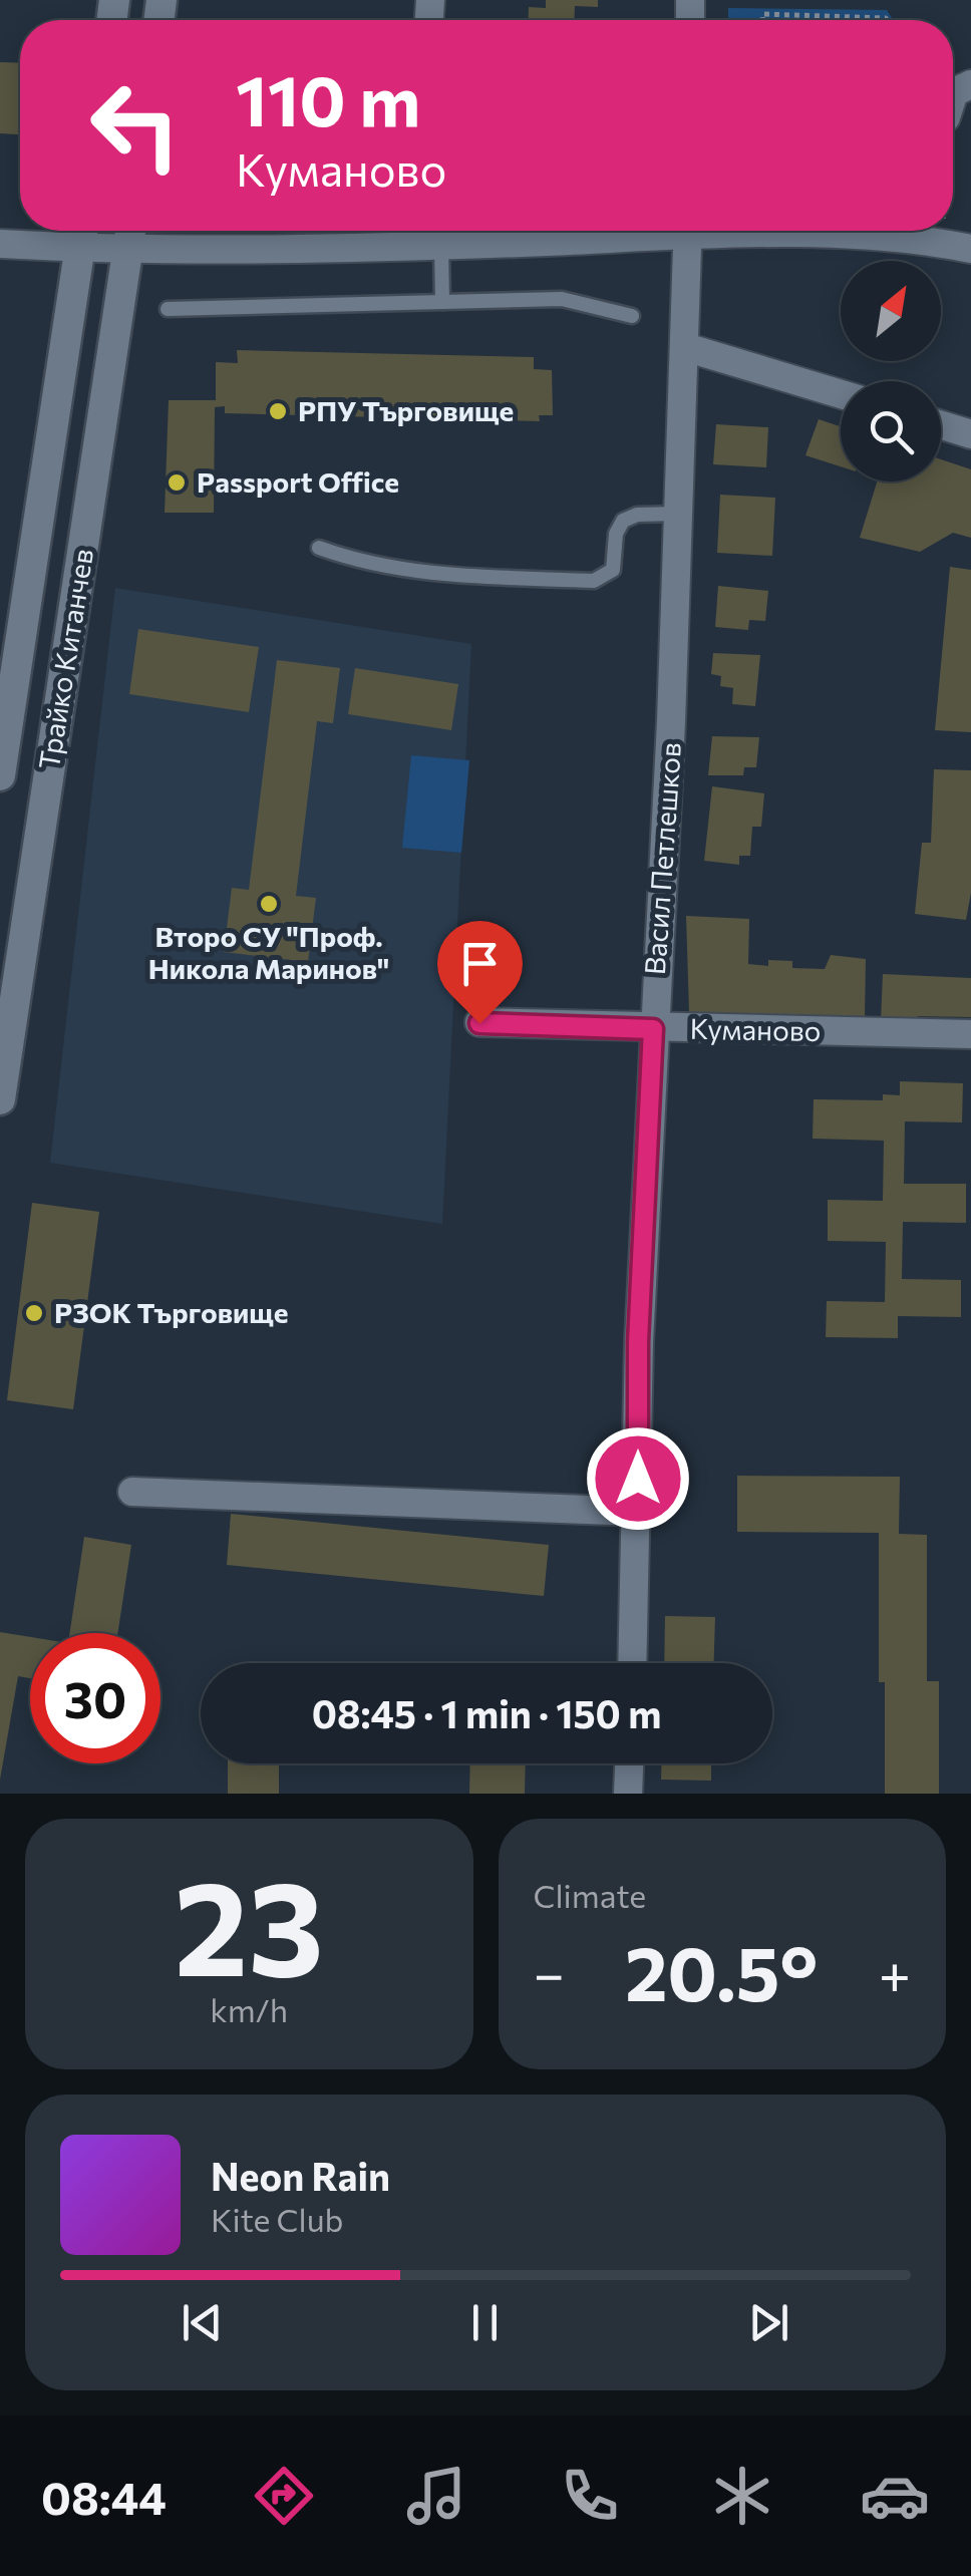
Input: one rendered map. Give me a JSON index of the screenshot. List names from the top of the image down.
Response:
{
  "streets": {
    "street": ["Трайко Китанчев", "Васил Петлешков", "Куманово"]
  },
  "crossings": [
    ["Васил Петлешков", "Куманово"]
  ],
  "places": [
    "РПУ Търговище",
    "Passport Office",
    "Второ СУ \"Проф. Никола Маринов\"",
    "РЗОК Търговище"
  ],
  "north": "top right",
  "page": {
    "turn": ["110 m", "Куманово"],
    "limit": "30",
    "trip": "08:45 · 1 min · 150 m",
    "tile": [
      ["23", "km/h"],
      "Climate"
    ],
    "heat": ["−", "20.5°", "+"],
    "song": ["Neon Rain", "Kite Club"],
    "tabs": "08:44"
  }
}
